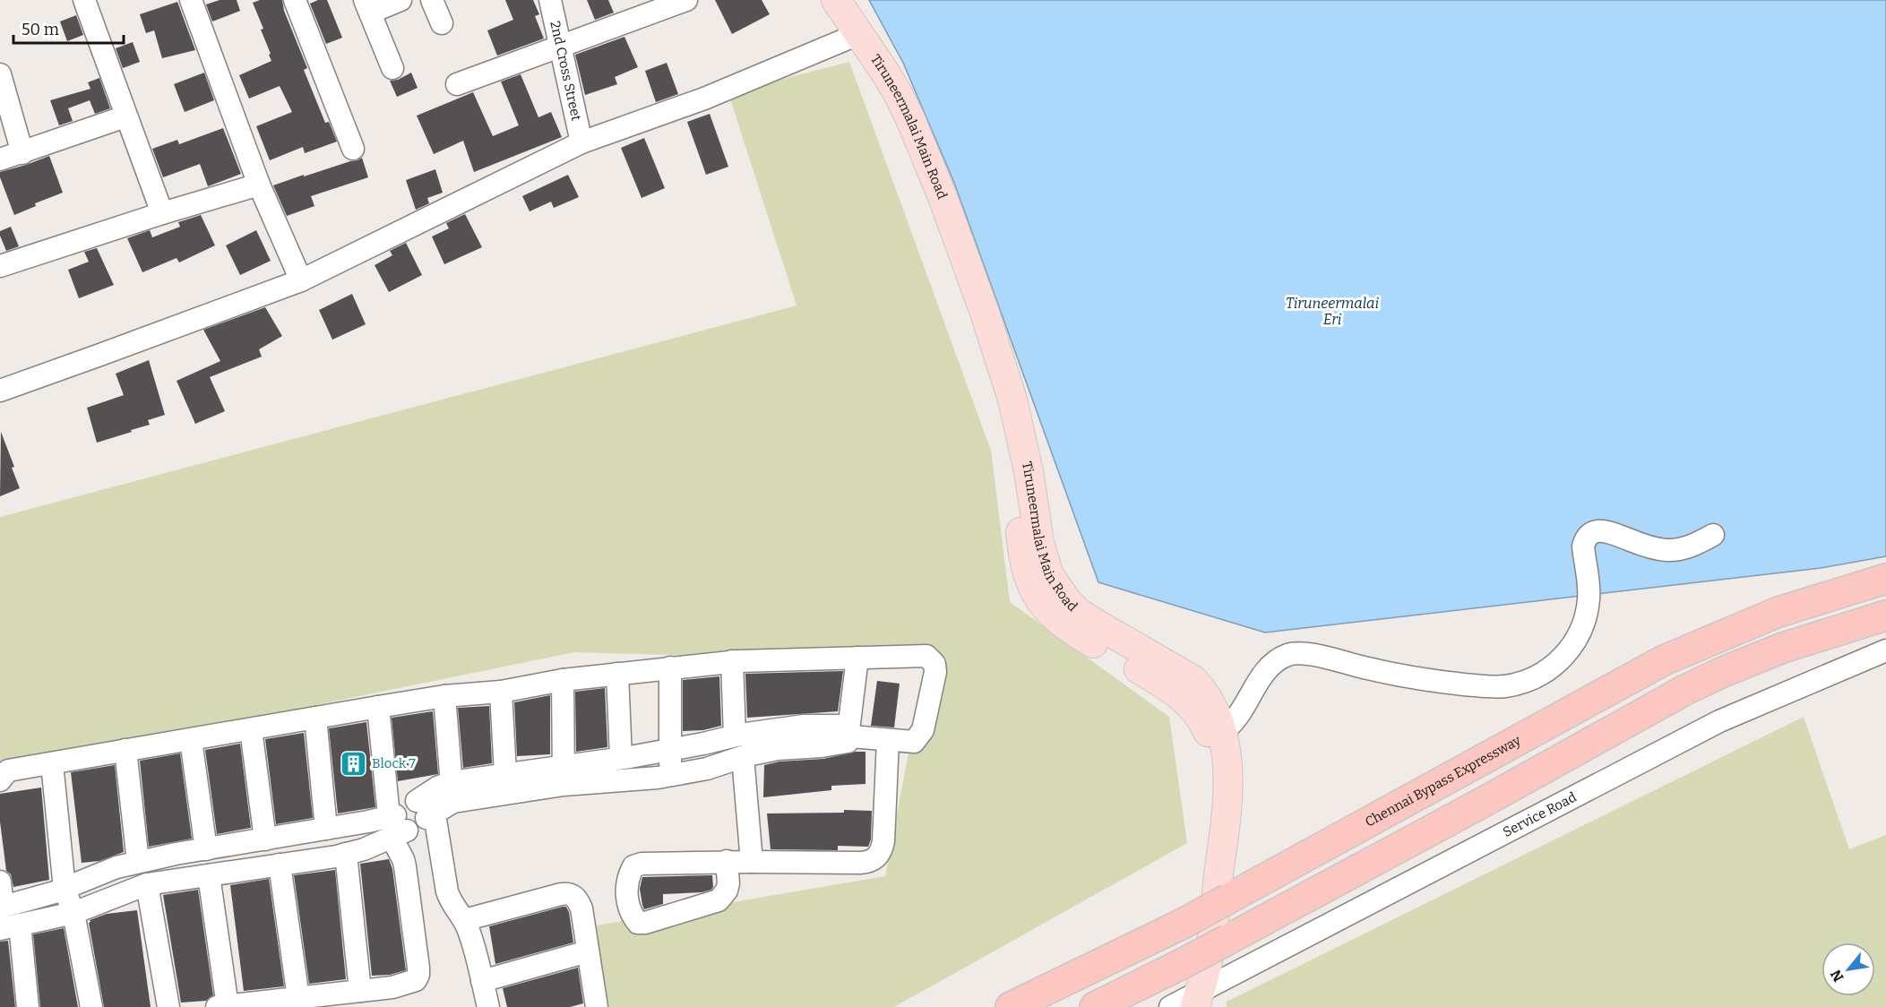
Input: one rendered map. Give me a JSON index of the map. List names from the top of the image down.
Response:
{
  "streets": {
    "highway": ["Chennai Bypass Expressway"],
    "main road": ["Tiruneermalai Main Road"],
    "street": ["2nd Cross Street", "Service Road"]
  },
  "crossings": [
    ["Tiruneermalai Main Road", "Service Road"]
  ],
  "water": ["Tiruneermalai Eri"],
  "places": {
    "building": ["Block 7"]
  },
  "scale_bar": "50 m",
  "north": "bottom left"
}
